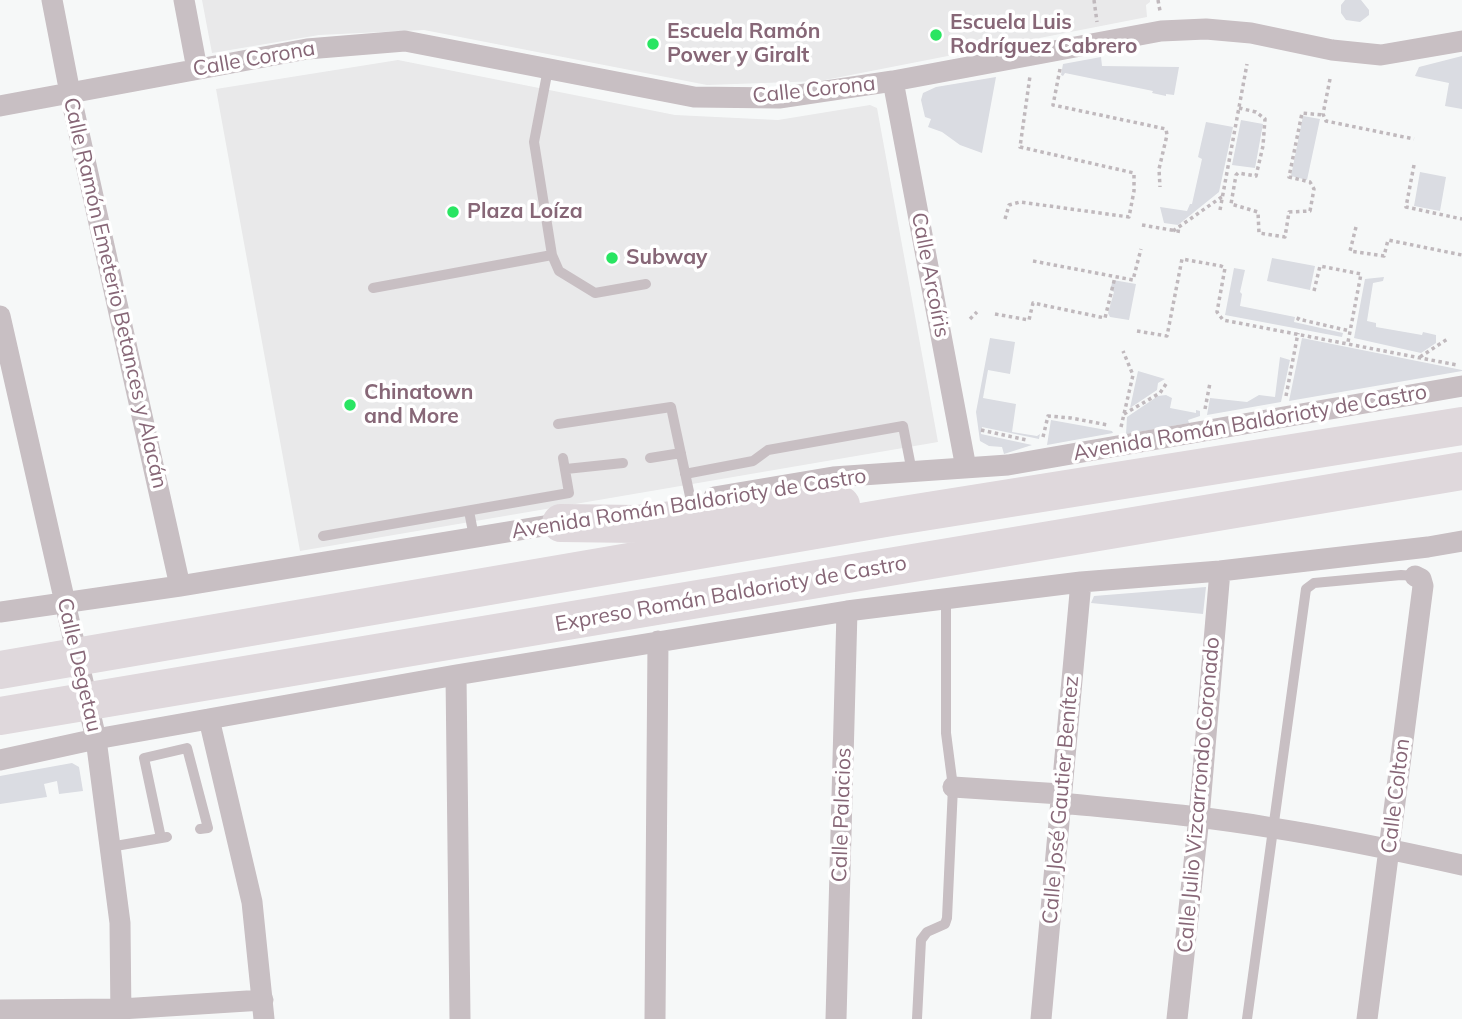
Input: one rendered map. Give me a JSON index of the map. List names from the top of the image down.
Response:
{
  "streets": {
    "highway": ["Expreso Román Baldorioty de Castro"],
    "street": [
      "Calle Corona",
      "Calle Arcoíris",
      "Calle Ramón Emeterio Betances y Alacán",
      "Avenida Román Baldorioty de Castro",
      "Calle Degetau",
      "Calle Julio Vizcarrondo Coronado",
      "Calle Colton",
      "Calle José Gautier Benítez",
      "Calle Palacios"
    ]
  },
  "crossings": [
    ["Calle Corona", "Calle Arcoíris"],
    ["Calle Corona", "Calle Ramón Emeterio Betances y Alacán"],
    ["Calle Arcoíris", "Avenida Román Baldorioty de Castro"],
    ["Calle Ramón Emeterio Betances y Alacán", "Avenida Román Baldorioty de Castro"],
    ["Avenida Román Baldorioty de Castro", "Calle Degetau"]
  ],
  "places": [
    "Escuela Luis Rodríguez Cabrero",
    "Escuela Ramón Power y Giralt",
    "Plaza Loíza",
    "Subway",
    "Chinatown and More"
  ]
}
